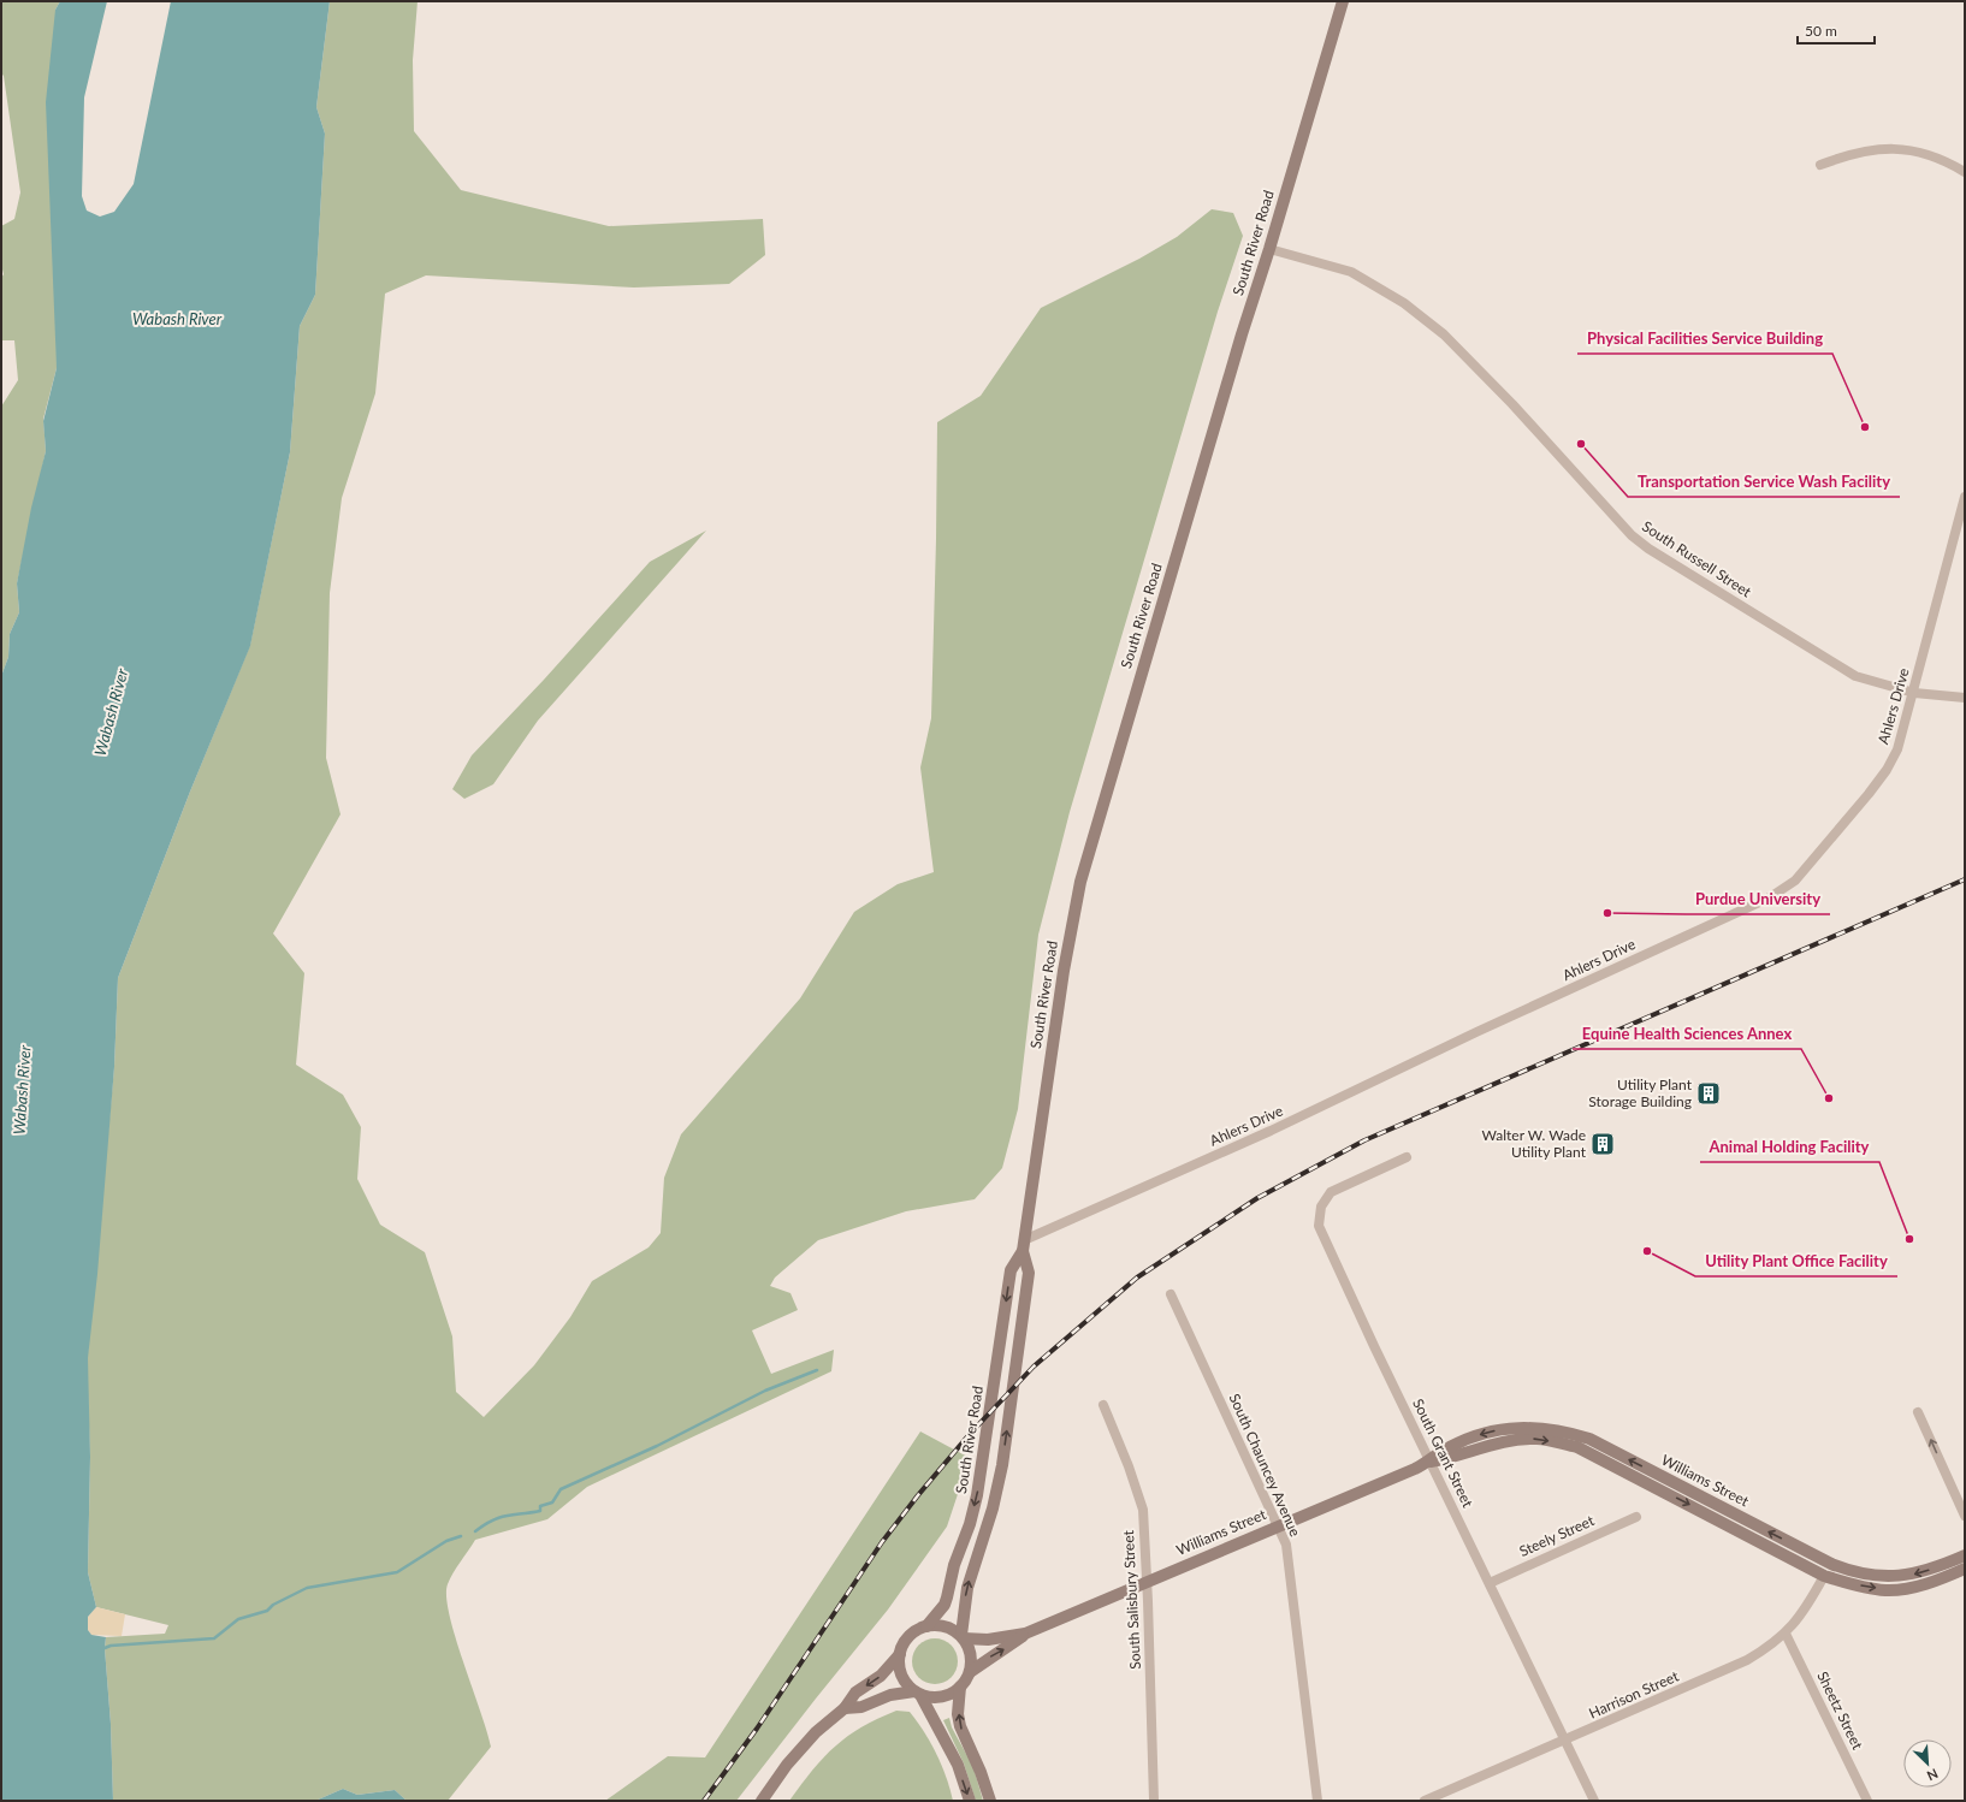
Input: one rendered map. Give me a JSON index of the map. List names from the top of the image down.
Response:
{
  "streets": {
    "main road": ["South River Road", "Williams Street"],
    "street": [
      "South Russell Street",
      "Ahlers Drive",
      "South Grant Street",
      "South Chauncey Avenue",
      "Steely Street",
      "South Salisbury Street",
      "Harrison Street",
      "Sheetz Street"
    ]
  },
  "crossings": [
    ["South River Road", "South Russell Street"],
    ["South River Road", "Ahlers Drive"],
    ["South River Road", "Williams Street"],
    ["South Russell Street", "Ahlers Drive"],
    ["South Grant Street", "Williams Street"],
    ["South Grant Street", "Steely Street"],
    ["South Grant Street", "Harrison Street"],
    ["South Chauncey Avenue", "Williams Street"],
    ["Williams Street", "South Salisbury Street"],
    ["Williams Street", "Harrison Street"],
    ["Harrison Street", "Sheetz Street"]
  ],
  "water": ["Wabash River"],
  "places": {
    "other": [
      "Physical Facilities Service Building",
      "Transportation Service Wash Facility",
      "Purdue University",
      "Equine Health Sciences Annex",
      "Animal Holding Facility",
      "Utility Plant Office Facility"
    ],
    "building": ["Utility Plant Storage Building", "Walter W. Wade Utility Plant"]
  },
  "scale_bar": "50 m",
  "north": "bottom right"
}
